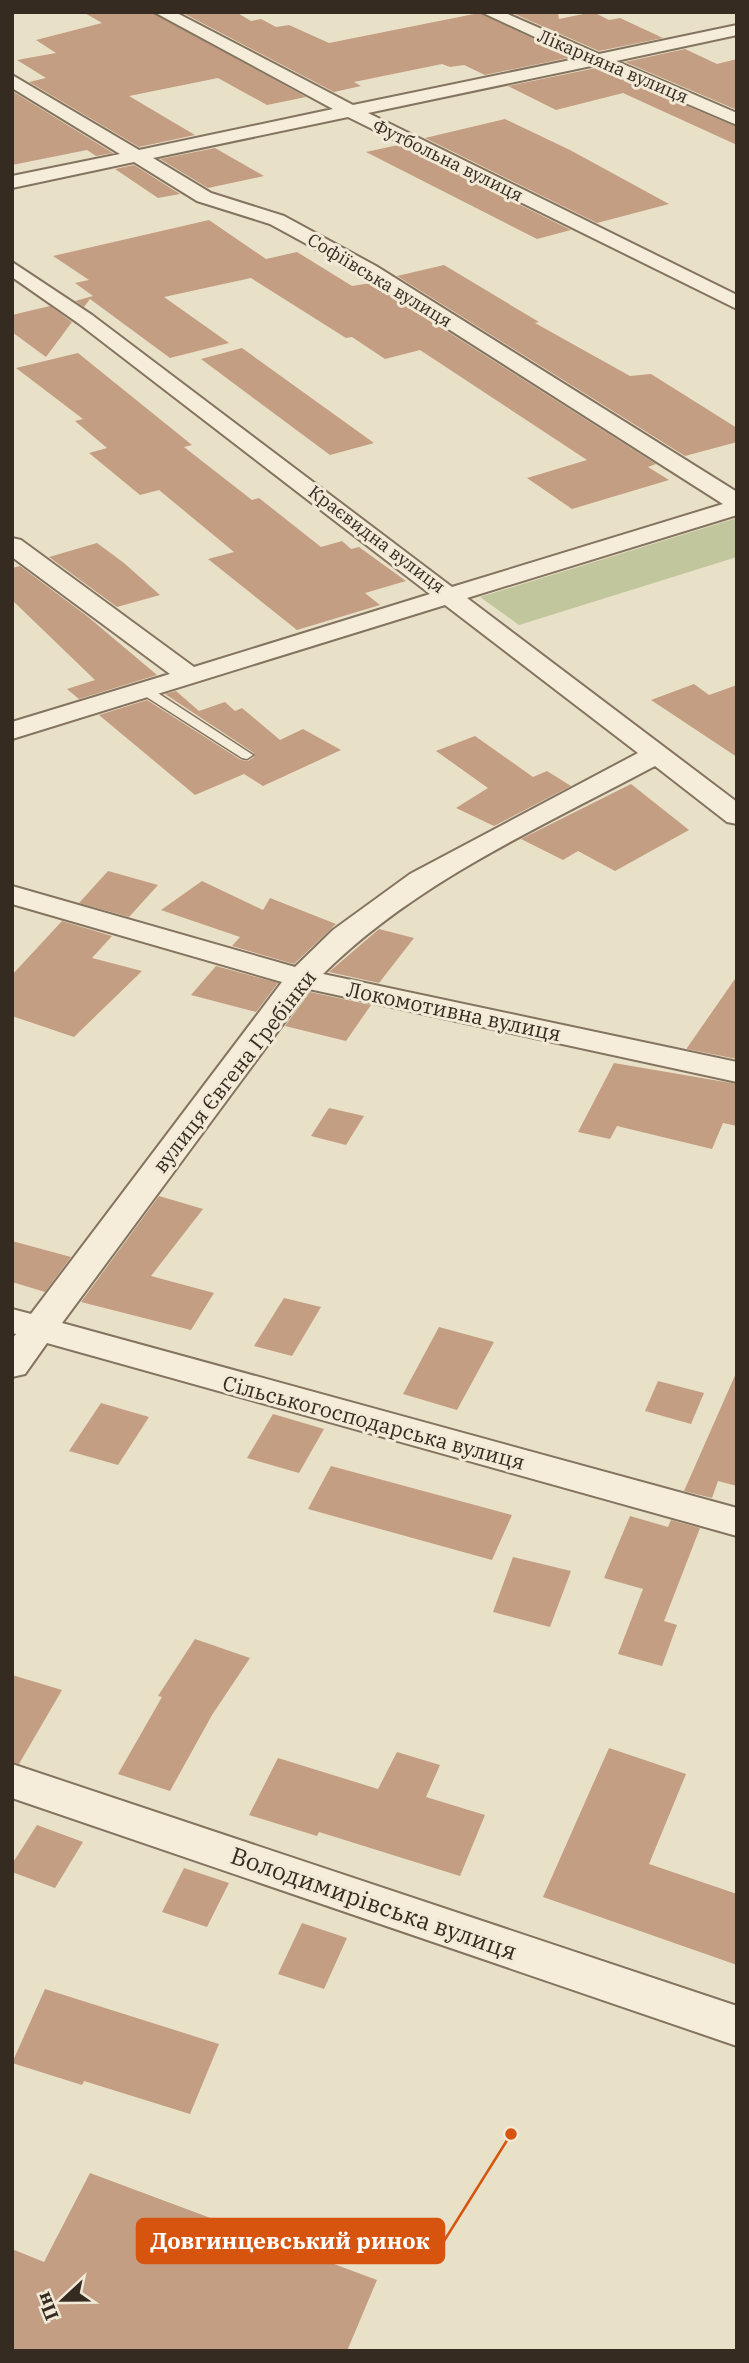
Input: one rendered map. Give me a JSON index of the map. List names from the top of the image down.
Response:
{
  "streets": {
    "street": [
      "Лікарняна вулиця",
      "Футбольна вулиця",
      "Софіївська вулиця",
      "Краєвидна вулиця",
      "Локомотивна вулиця",
      "вулиця Євгена Гребінки",
      "Сільськогосподарська вулиця",
      "Володимирівська вулиця"
    ]
  },
  "crossings": [
    ["Краєвидна вулиця", "вулиця Євгена Гребінки"],
    ["Локомотивна вулиця", "вулиця Євгена Гребінки"],
    ["вулиця Євгена Гребінки", "Сільськогосподарська вулиця"]
  ],
  "places": ["Довгинцевський ринок"],
  "north": "left"
}
